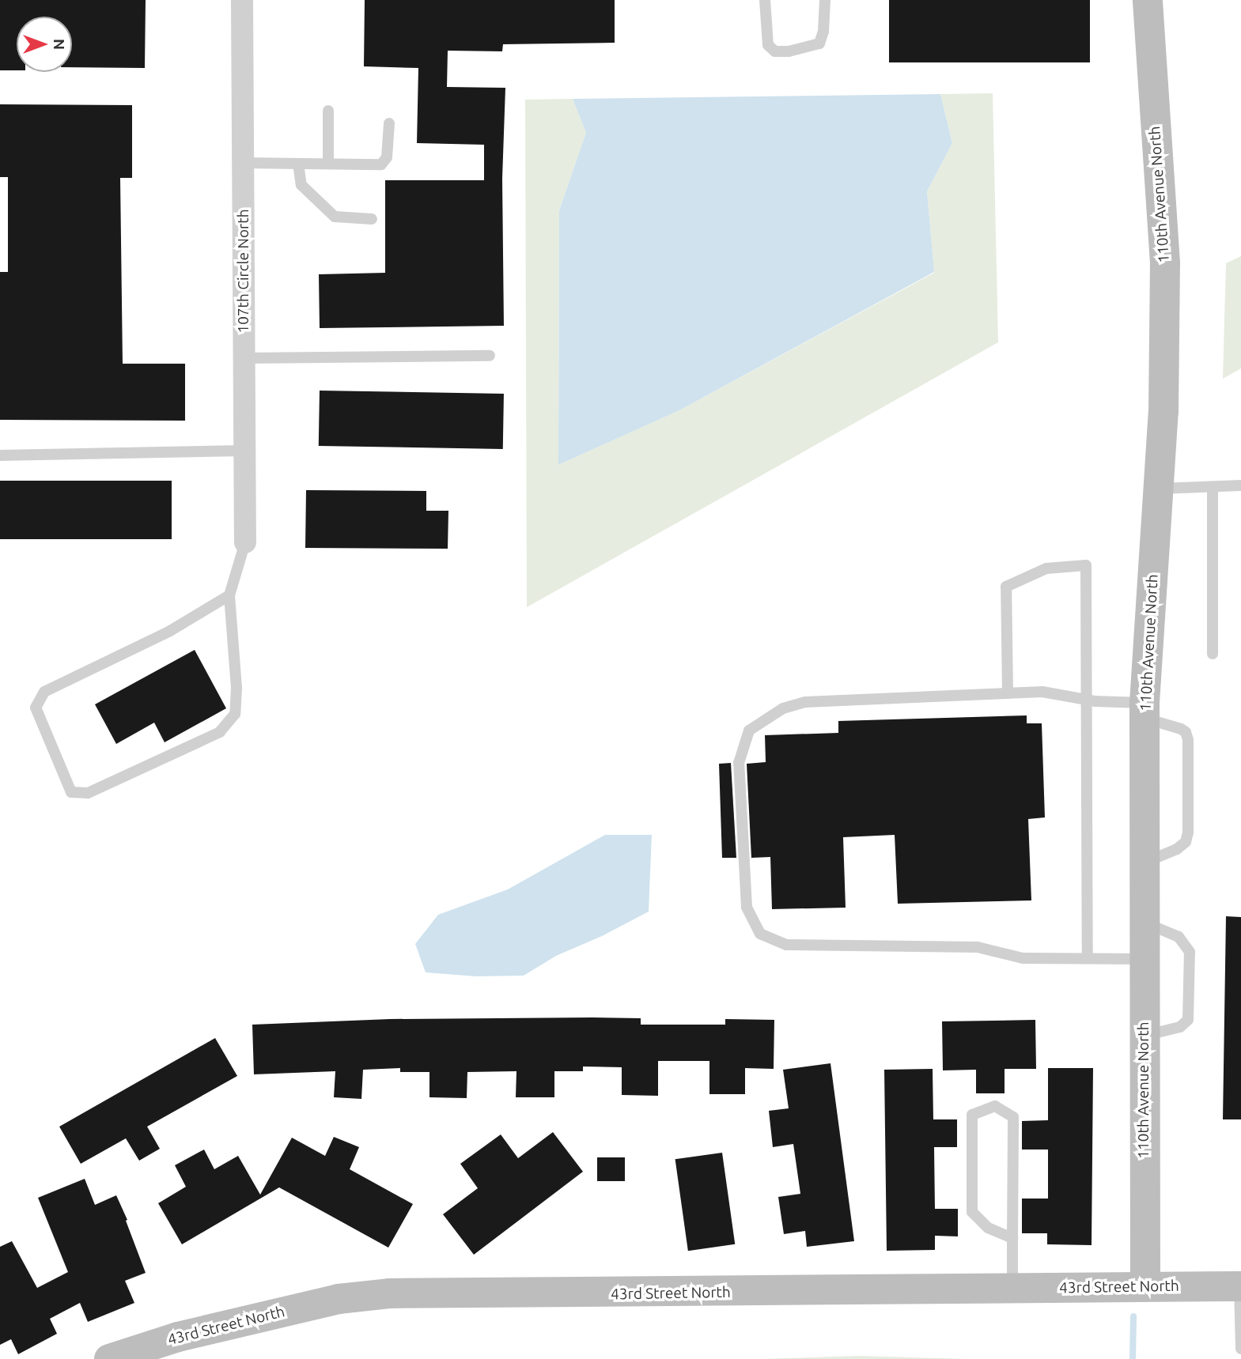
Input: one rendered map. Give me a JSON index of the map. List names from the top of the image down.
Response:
{
  "streets": {
    "street": ["110th Avenue North", "107th Circle North", "43rd Street North"]
  },
  "crossings": [
    ["110th Avenue North", "43rd Street North"]
  ],
  "north": "right"
}
